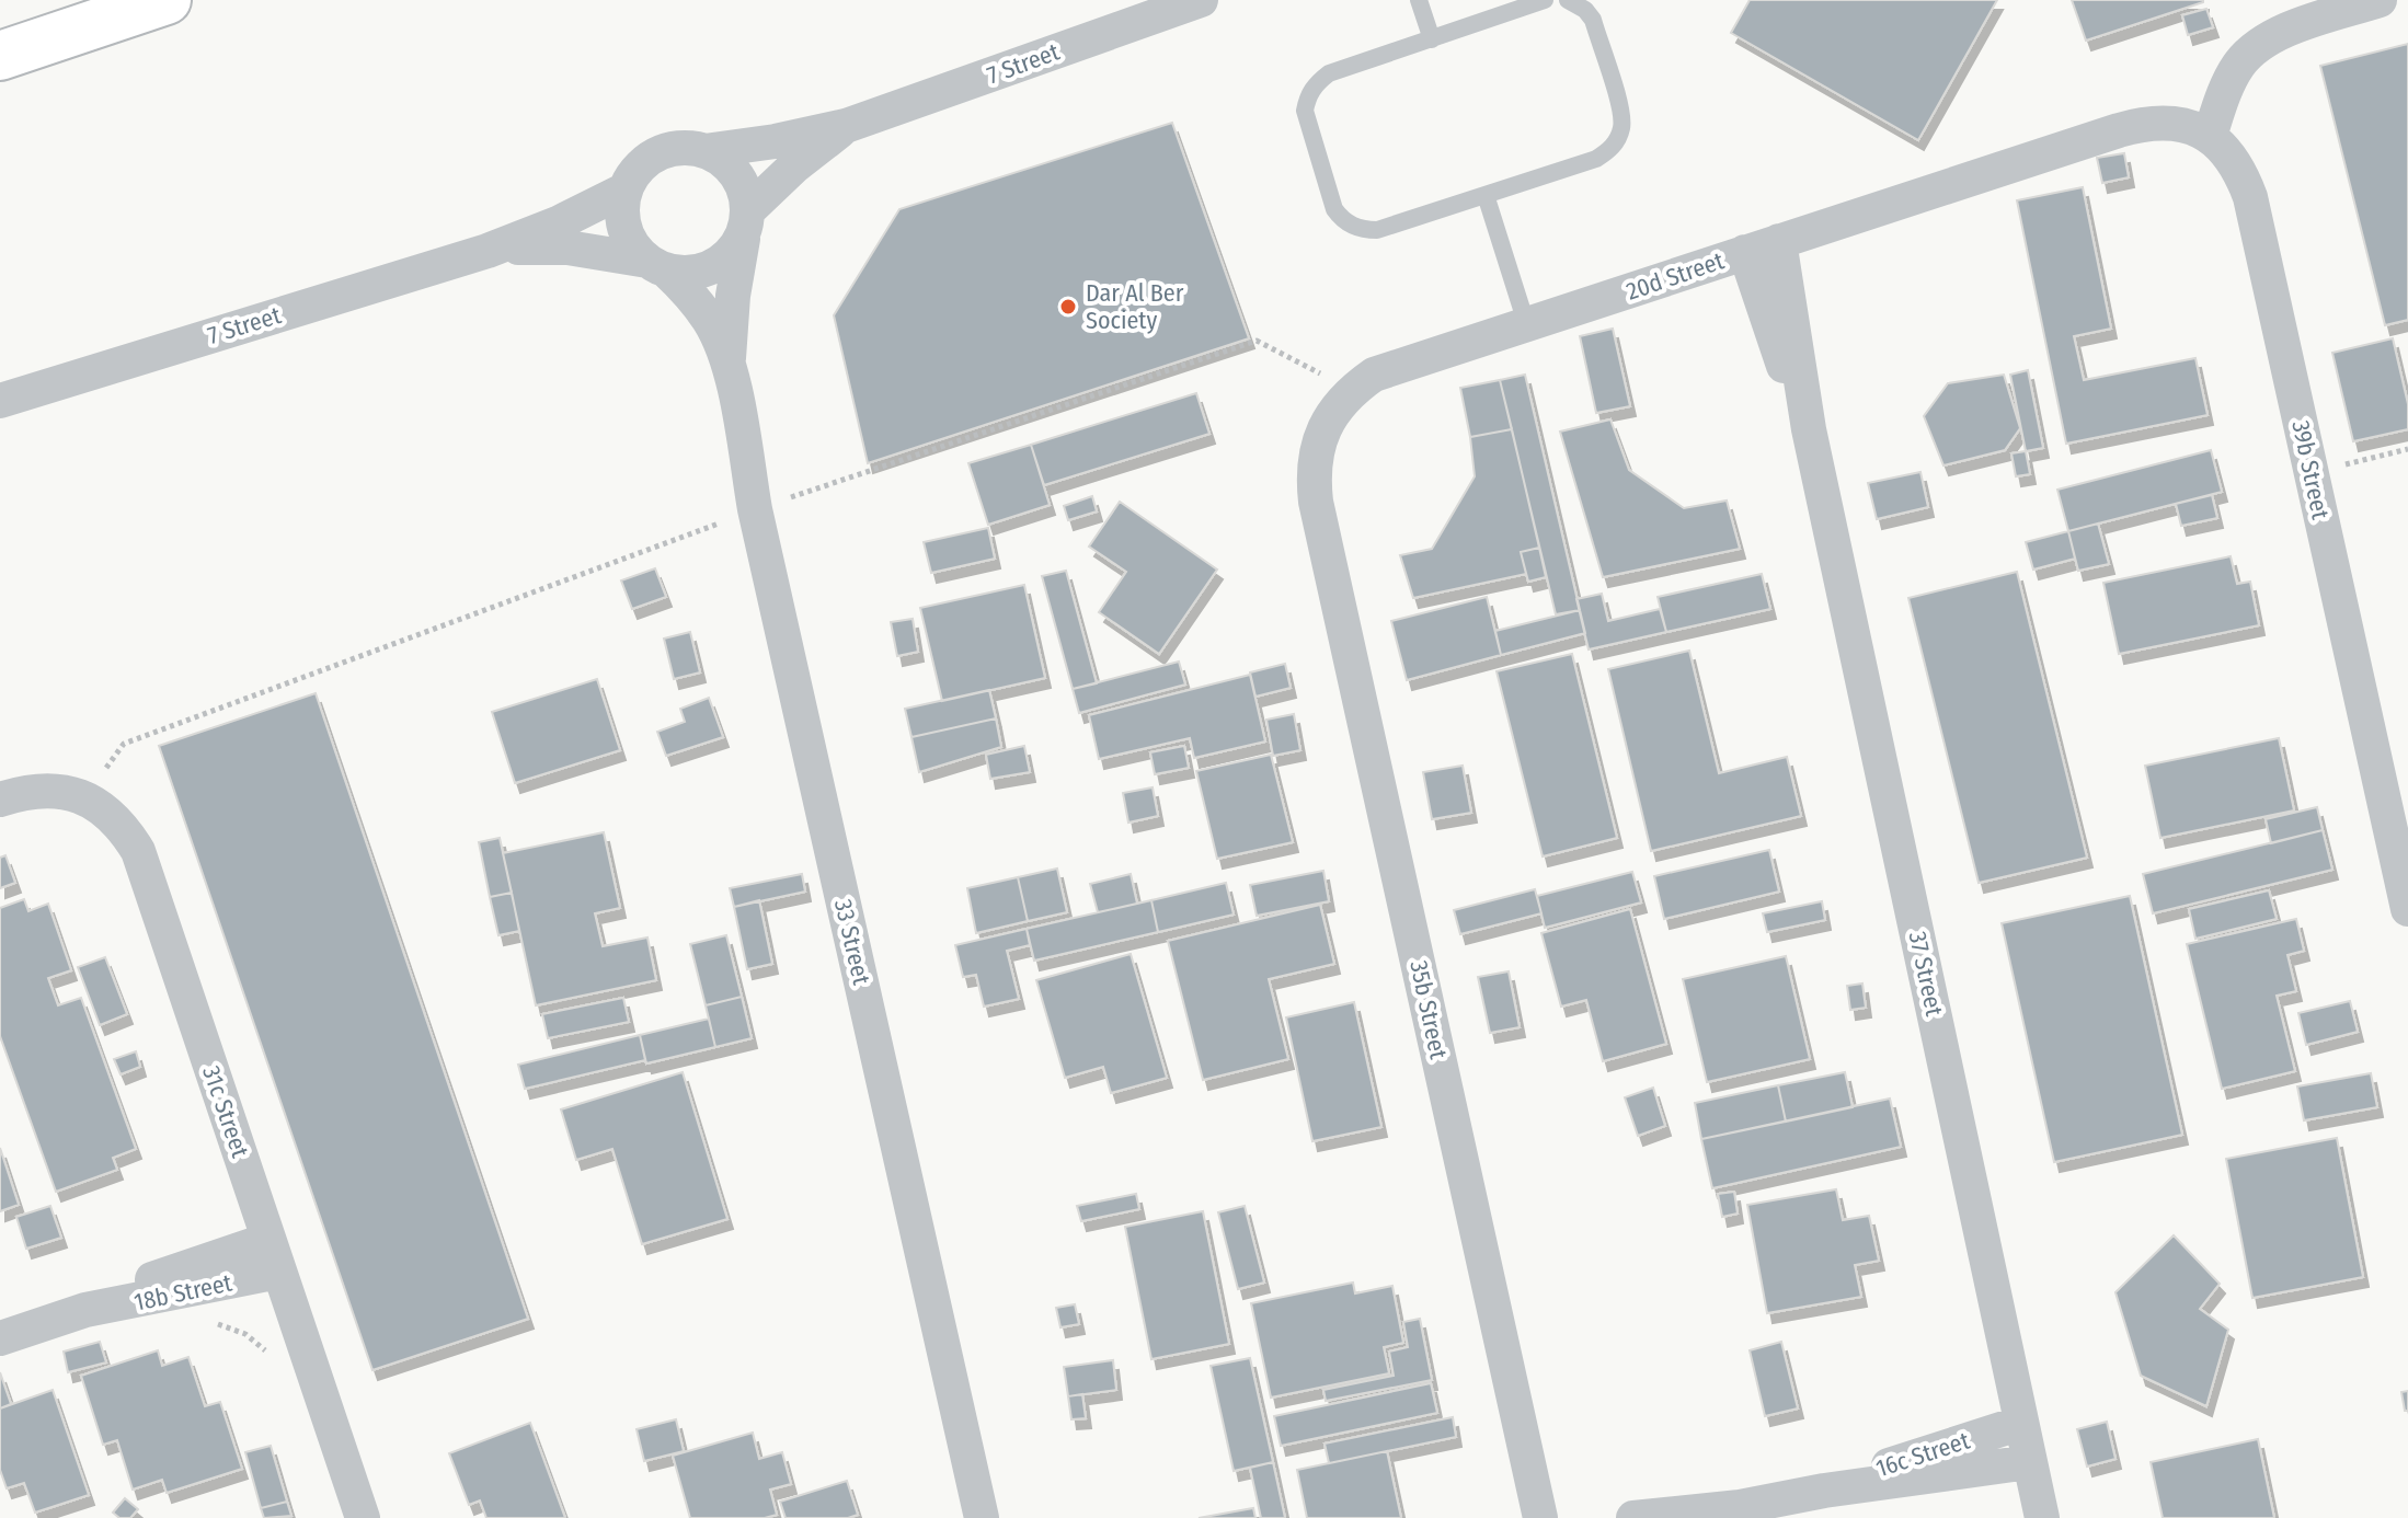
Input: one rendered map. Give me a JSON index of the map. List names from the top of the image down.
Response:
{
  "streets": {
    "street": [
      "7 Street",
      "20d Street",
      "39b Street",
      "33 Street",
      "37 Street",
      "35b Street",
      "31c Street",
      "18b Street",
      "16c Street"
    ]
  },
  "crossings": [
    ["7 Street", "33 Street"],
    ["20d Street", "39b Street"],
    ["20d Street", "37 Street"],
    ["20d Street", "35b Street"],
    ["37 Street", "16c Street"],
    ["31c Street", "18b Street"]
  ],
  "places": ["Dar Al Ber Society"]
}
